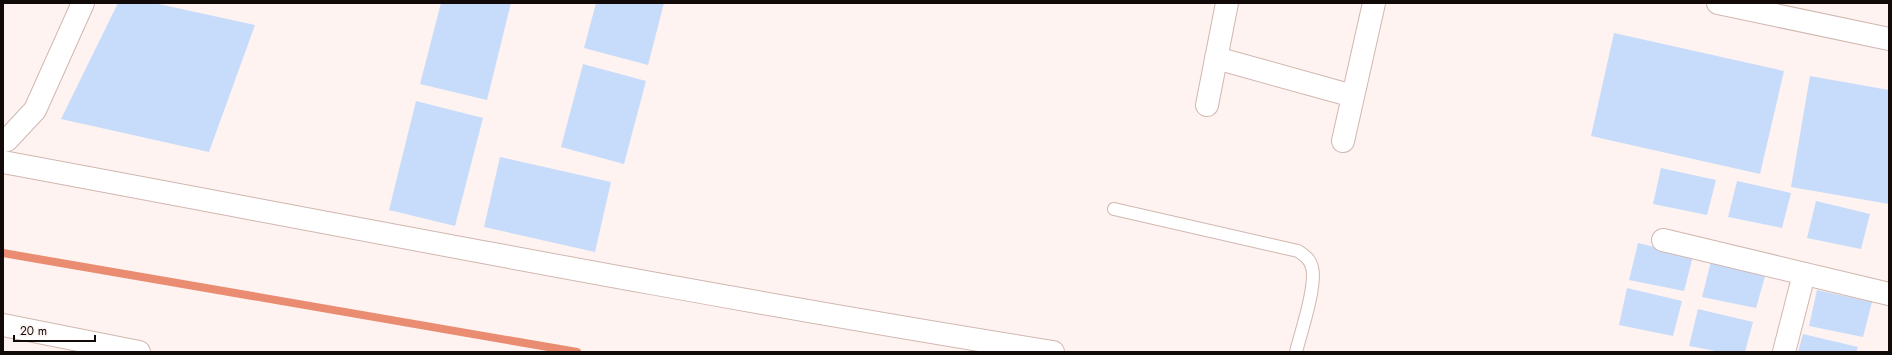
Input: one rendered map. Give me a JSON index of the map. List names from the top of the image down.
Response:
{
  "scale_bar": "20 m"
}
